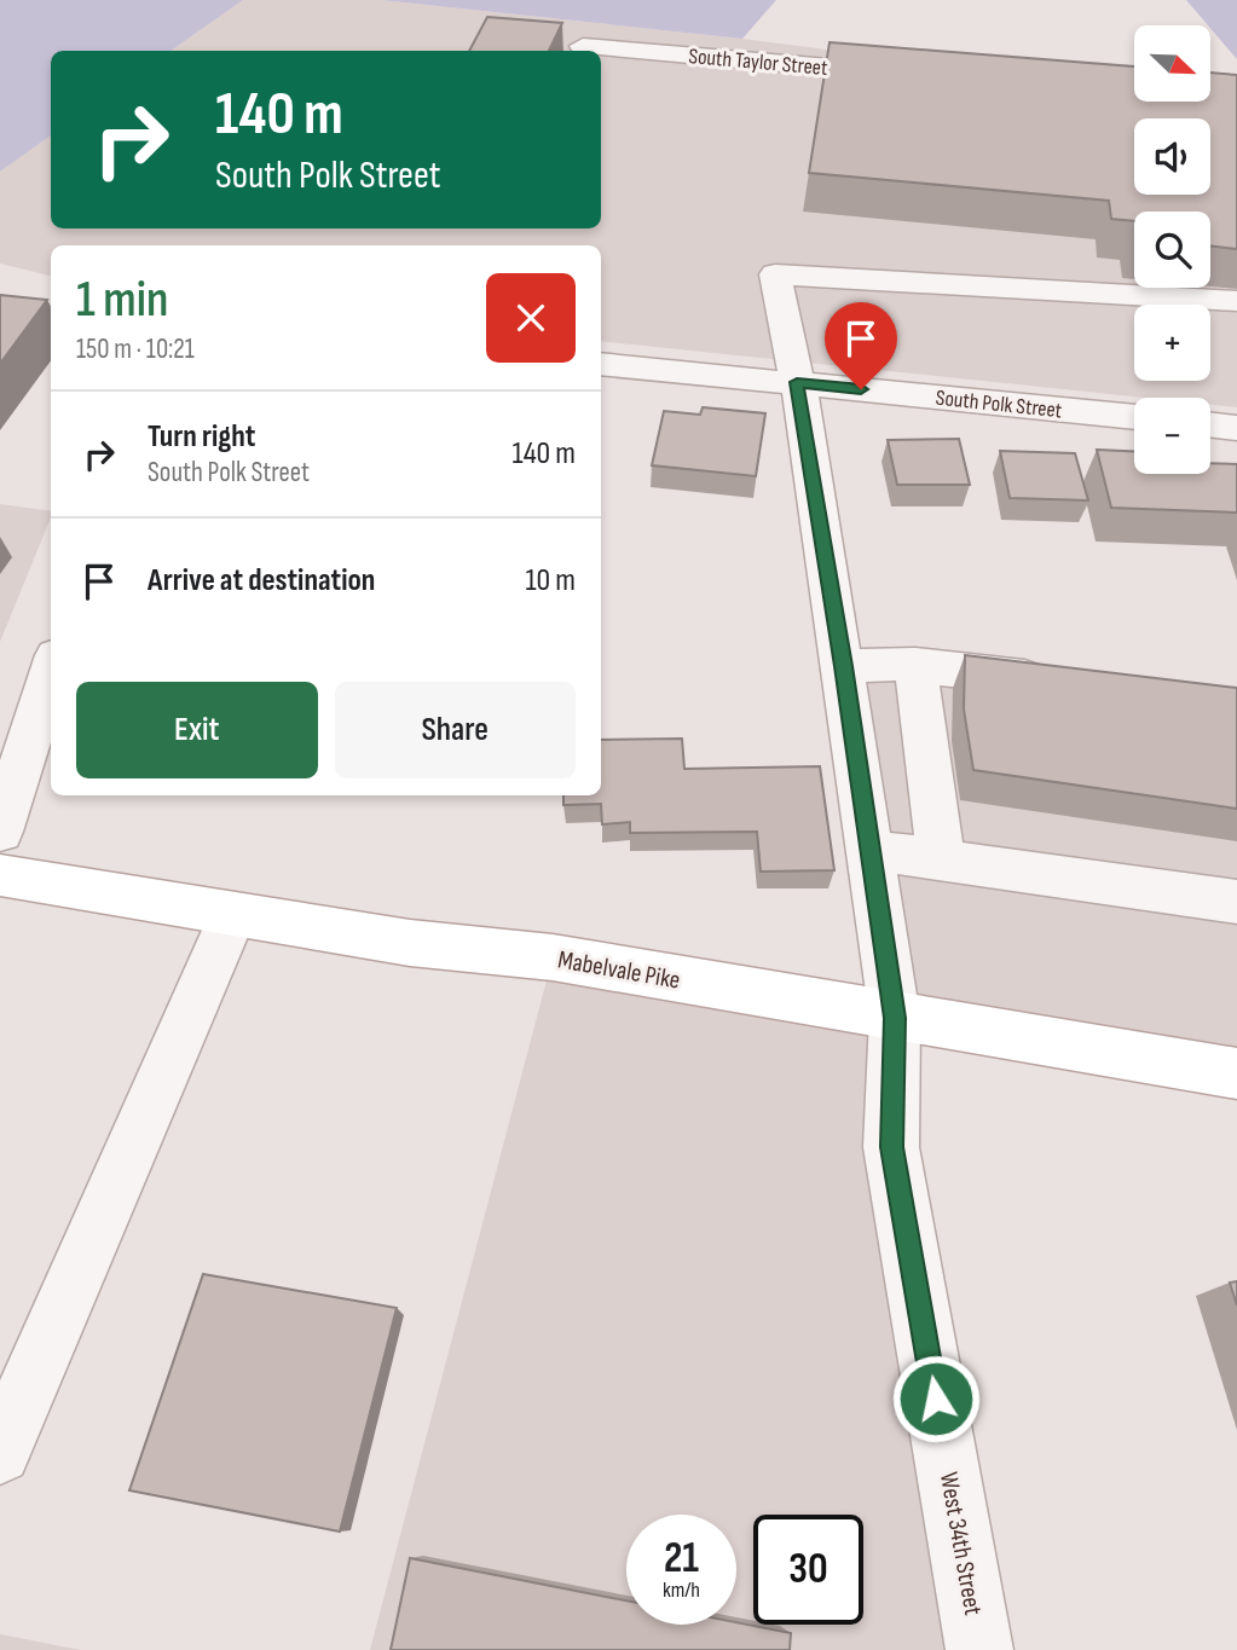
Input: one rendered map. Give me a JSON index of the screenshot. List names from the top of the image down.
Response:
{
  "streets": {
    "main road": ["Mabelvale Pike"],
    "street": ["South Taylor Street", "South Polk Street", "West 34th Street"]
  },
  "crossings": [
    ["South Polk Street", "West 34th Street"],
    ["Mabelvale Pike", "West 34th Street"]
  ],
  "north": "bottom right",
  "page": {
    "map_buttons": ["+", "−"],
    "turn": ["140 m", "South Polk Street"],
    "heading": ["1 min", "150 m · 10:21"],
    "list": [
      {
        "name": "Turn right",
        "note": "South Polk Street",
        "value": "140 m"
      },
      {
        "name": "Arrive at destination",
        "value": "10 m"
      }
    ],
    "buttons": ["Exit", "Share"],
    "speed": "21 km/h",
    "limit": "30"
  }
}
